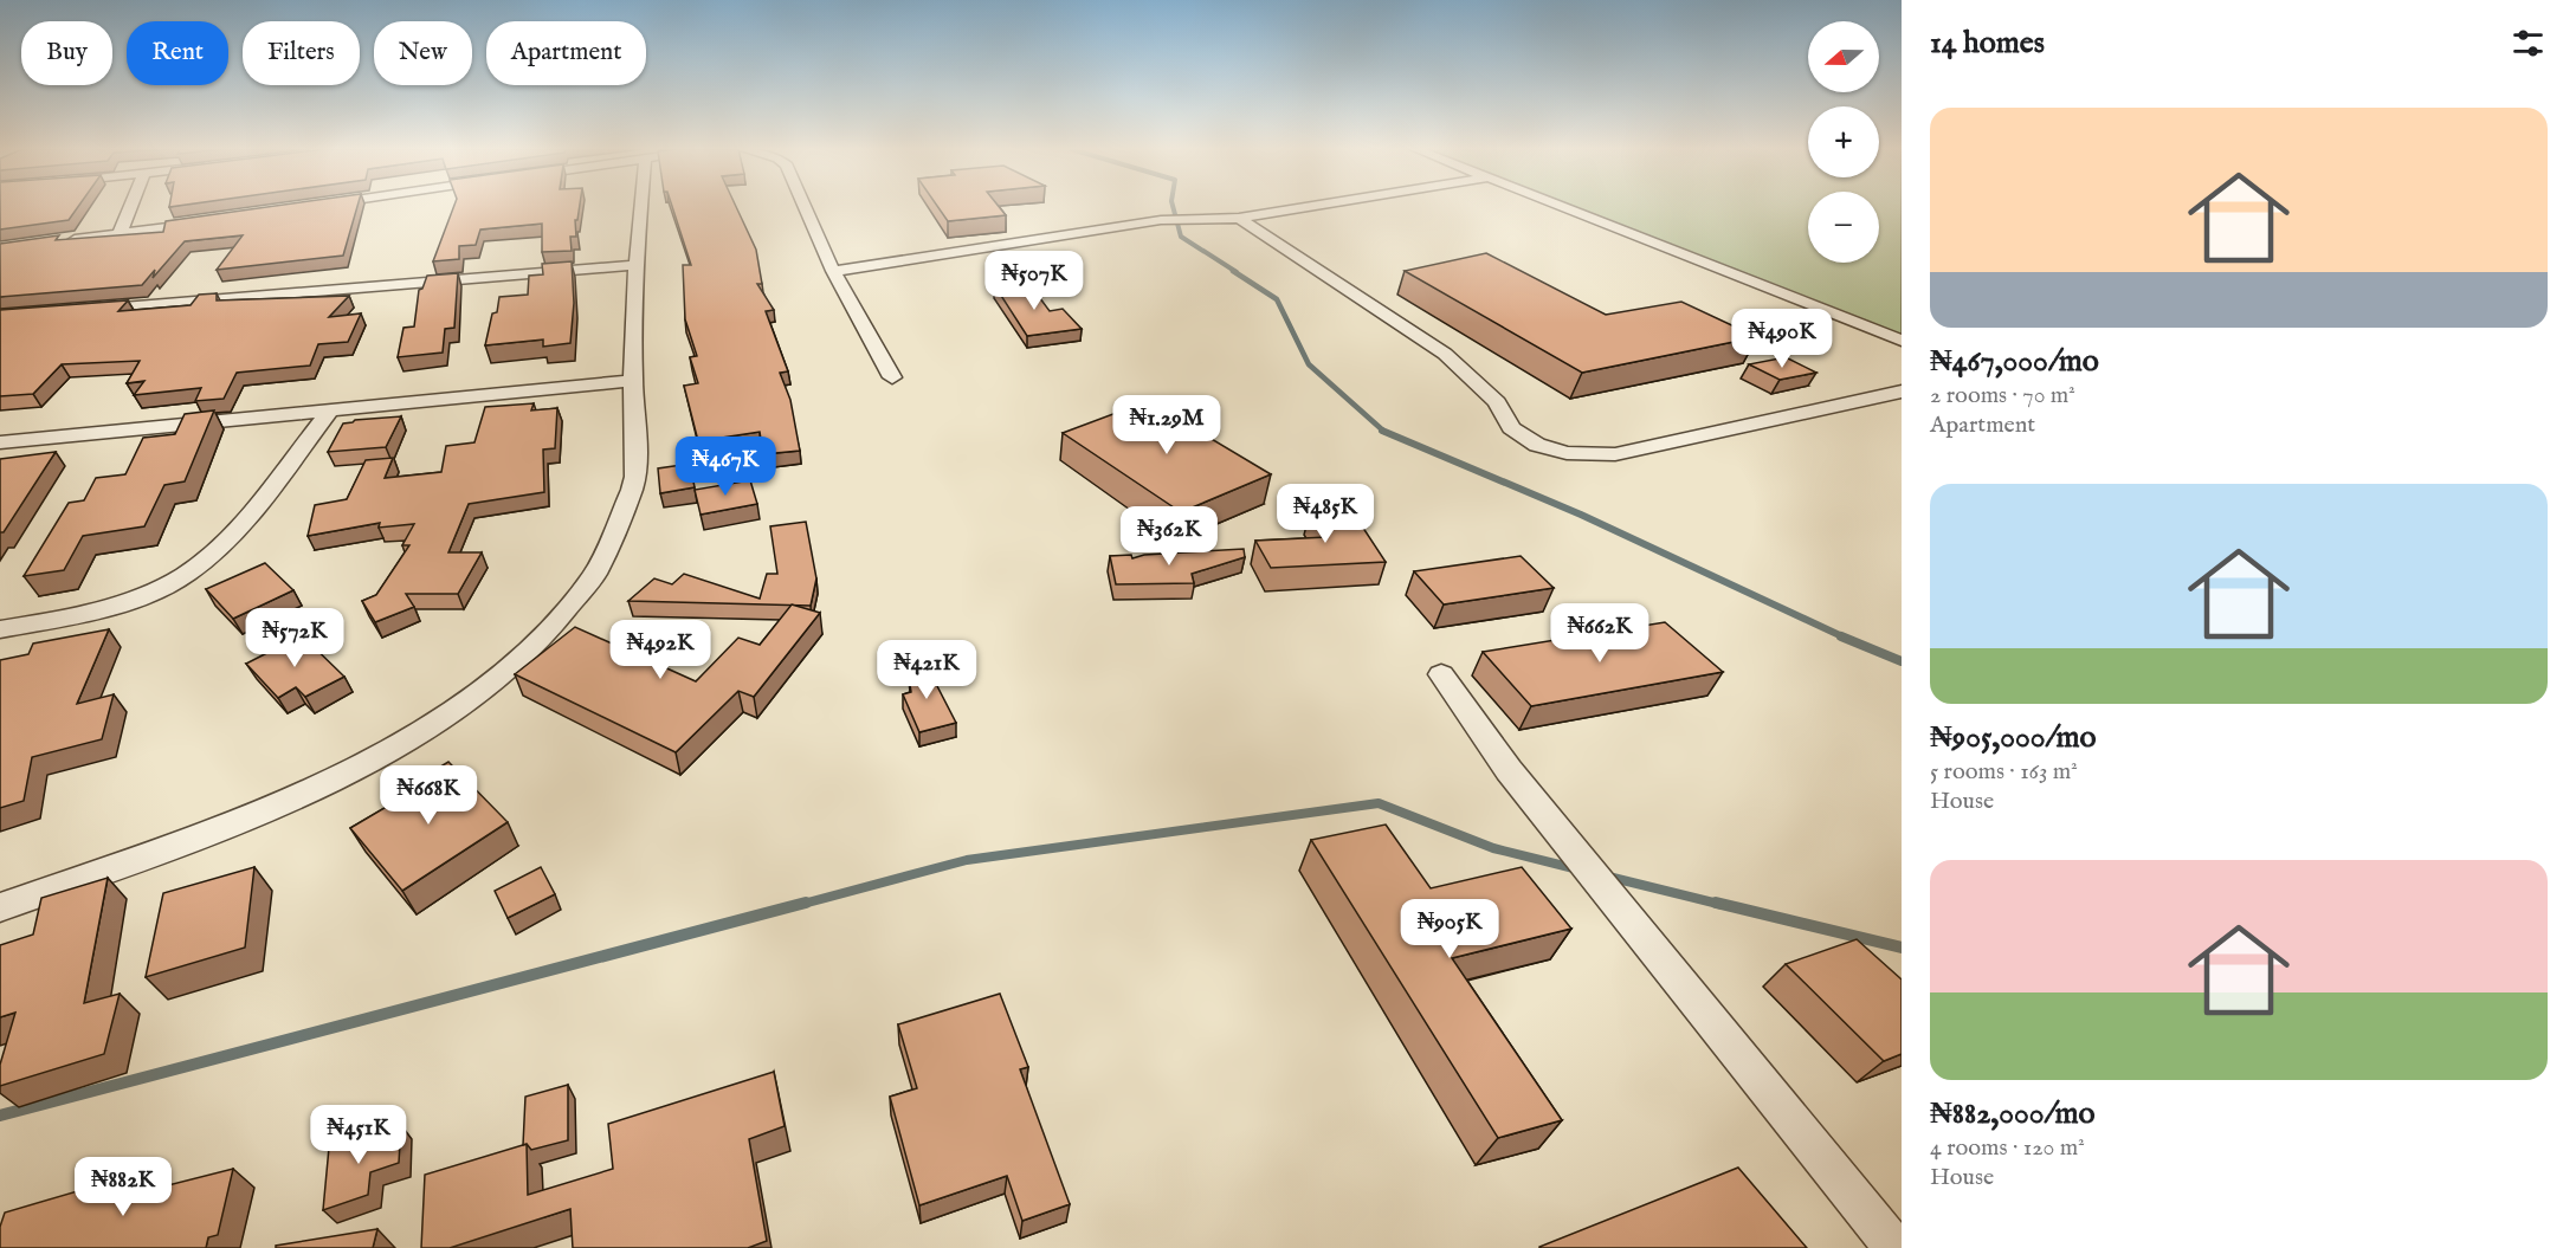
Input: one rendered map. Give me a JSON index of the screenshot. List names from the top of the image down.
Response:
{
  "north": "left",
  "page": {
    "heading": "14 homes",
    "map_buttons": ["+", "−"],
    "chip": [
      "Buy",
      "Rent",
      "Filters",
      "New",
      "Apartment"
    ],
    "list": [
      {
        "name": "₦467,000/mo",
        "note": "2 rooms · 70 m² · Apartment"
      },
      {
        "name": "₦905,000/mo",
        "note": "5 rooms · 163 m² · House"
      },
      {
        "name": "₦882,000/mo",
        "note": "4 rooms · 120 m² · House"
      }
    ],
    "price": [
      "₦507K",
      "₦490K",
      "₦1.29M",
      "₦467K",
      "₦485K",
      "₦362K",
      "₦662K",
      "₦572K",
      "₦492K",
      "₦421K",
      "₦668K",
      "₦905K",
      "₦451K",
      "₦882K"
    ]
  }
}
